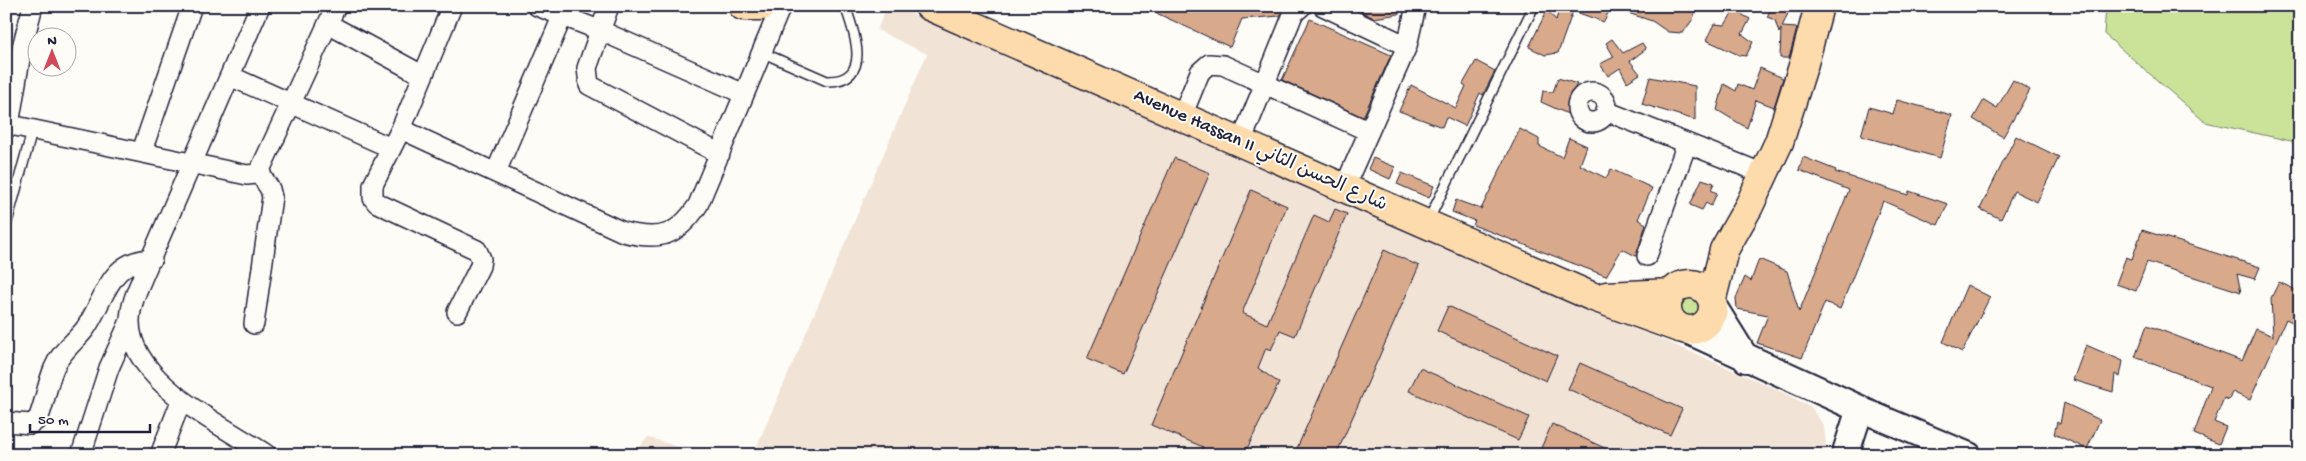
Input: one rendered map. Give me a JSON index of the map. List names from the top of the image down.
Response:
{
  "streets": {
    "main road": ["Avenue Hassan II شارع الحسن الثاني"]
  },
  "scale_bar": "50 m",
  "north": "top"
}
